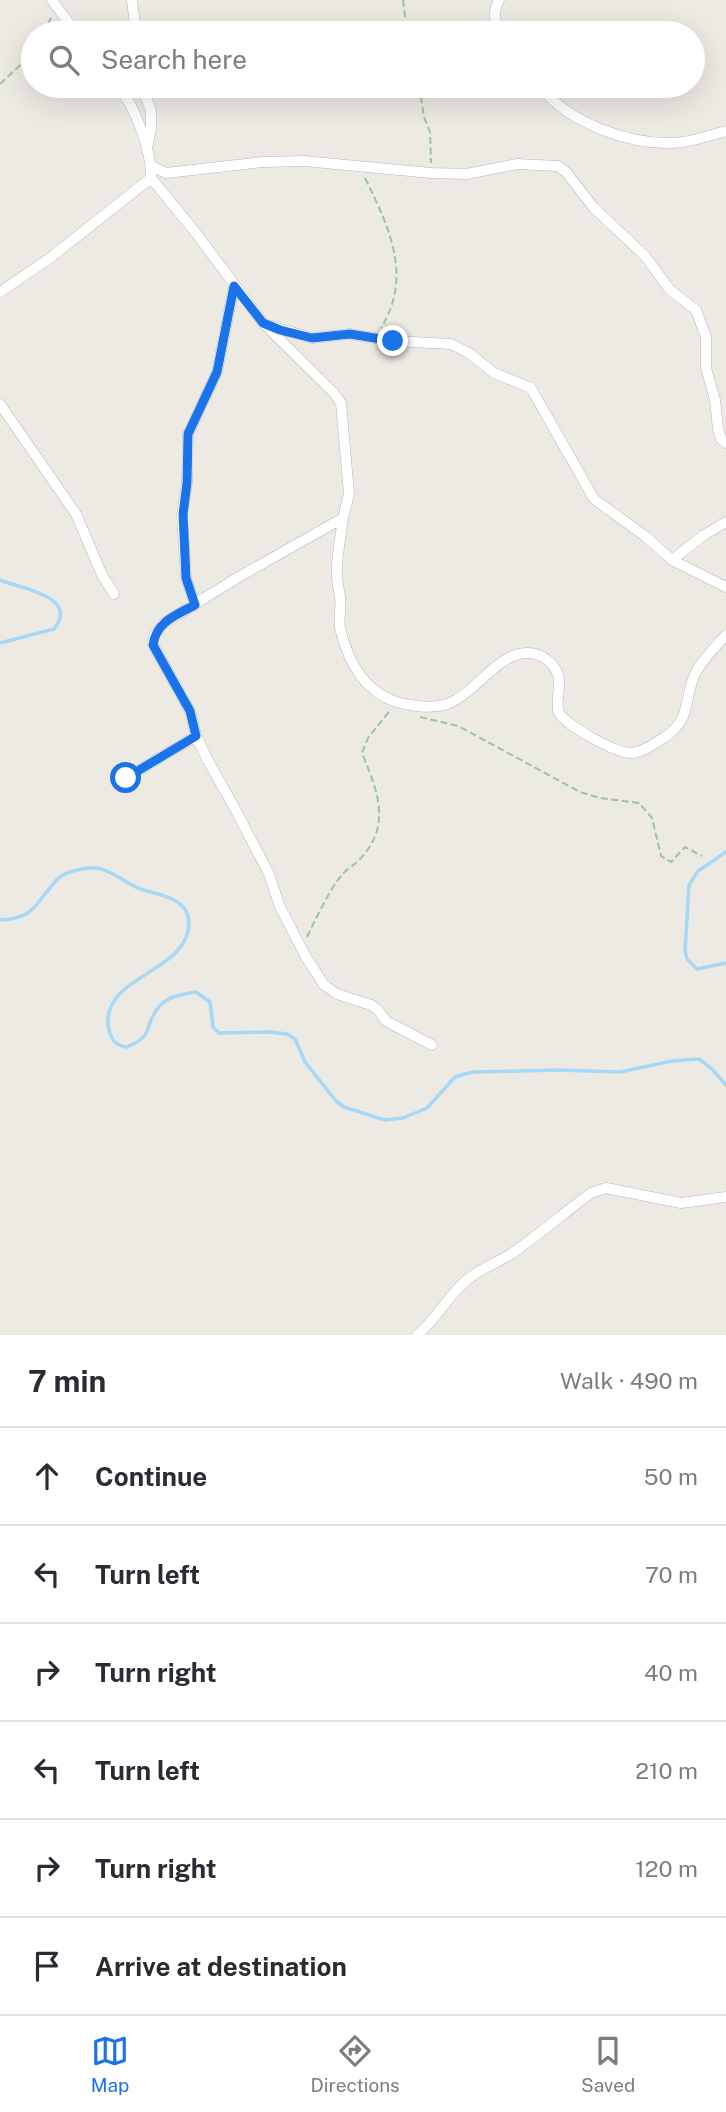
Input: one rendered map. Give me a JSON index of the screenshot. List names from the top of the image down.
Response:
{
  "page": {
    "search": "Search here",
    "heading": ["7 min", "Walk · 490 m"],
    "list": [
      ["Continue", "50 m"],
      ["Turn left", "70 m"],
      ["Turn right", "40 m"],
      ["Turn left", "210 m"],
      ["Turn right", "120 m"],
      "Arrive at destination"
    ],
    "nav": ["Map", "Directions", "Saved"]
  }
}
